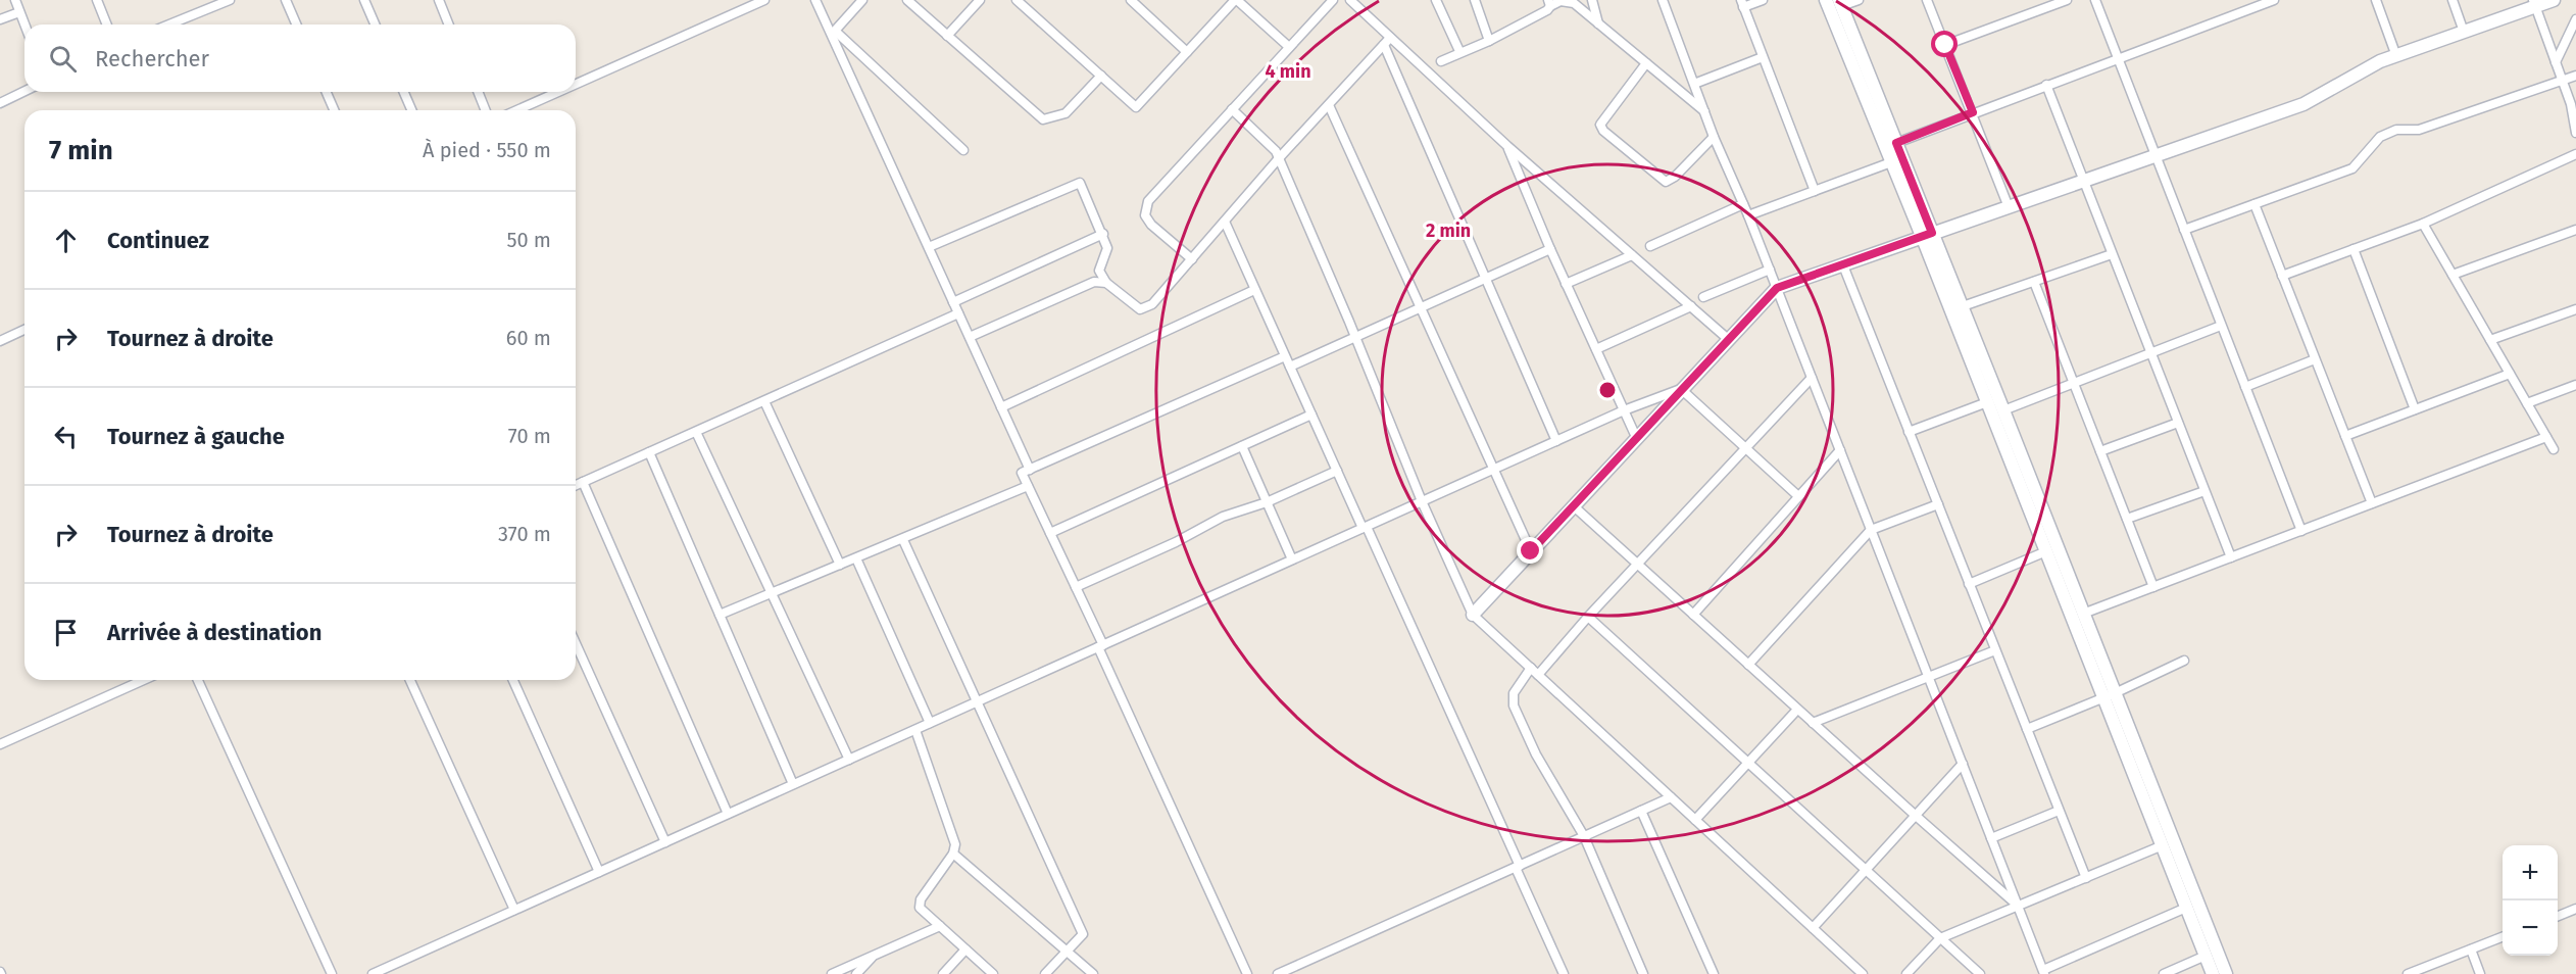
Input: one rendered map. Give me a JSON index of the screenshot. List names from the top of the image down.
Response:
{
  "page": {
    "search": "Rechercher",
    "heading": ["7 min", "À pied · 550 m"],
    "list": [
      ["Continuez", "50 m"],
      ["Tournez à droite", "60 m"],
      ["Tournez à gauche", "70 m"],
      ["Tournez à droite", "370 m"],
      "Arrivée à destination"
    ],
    "map_buttons": ["+", "−"]
  },
  "rings": ["4 min", "2 min"]
}
